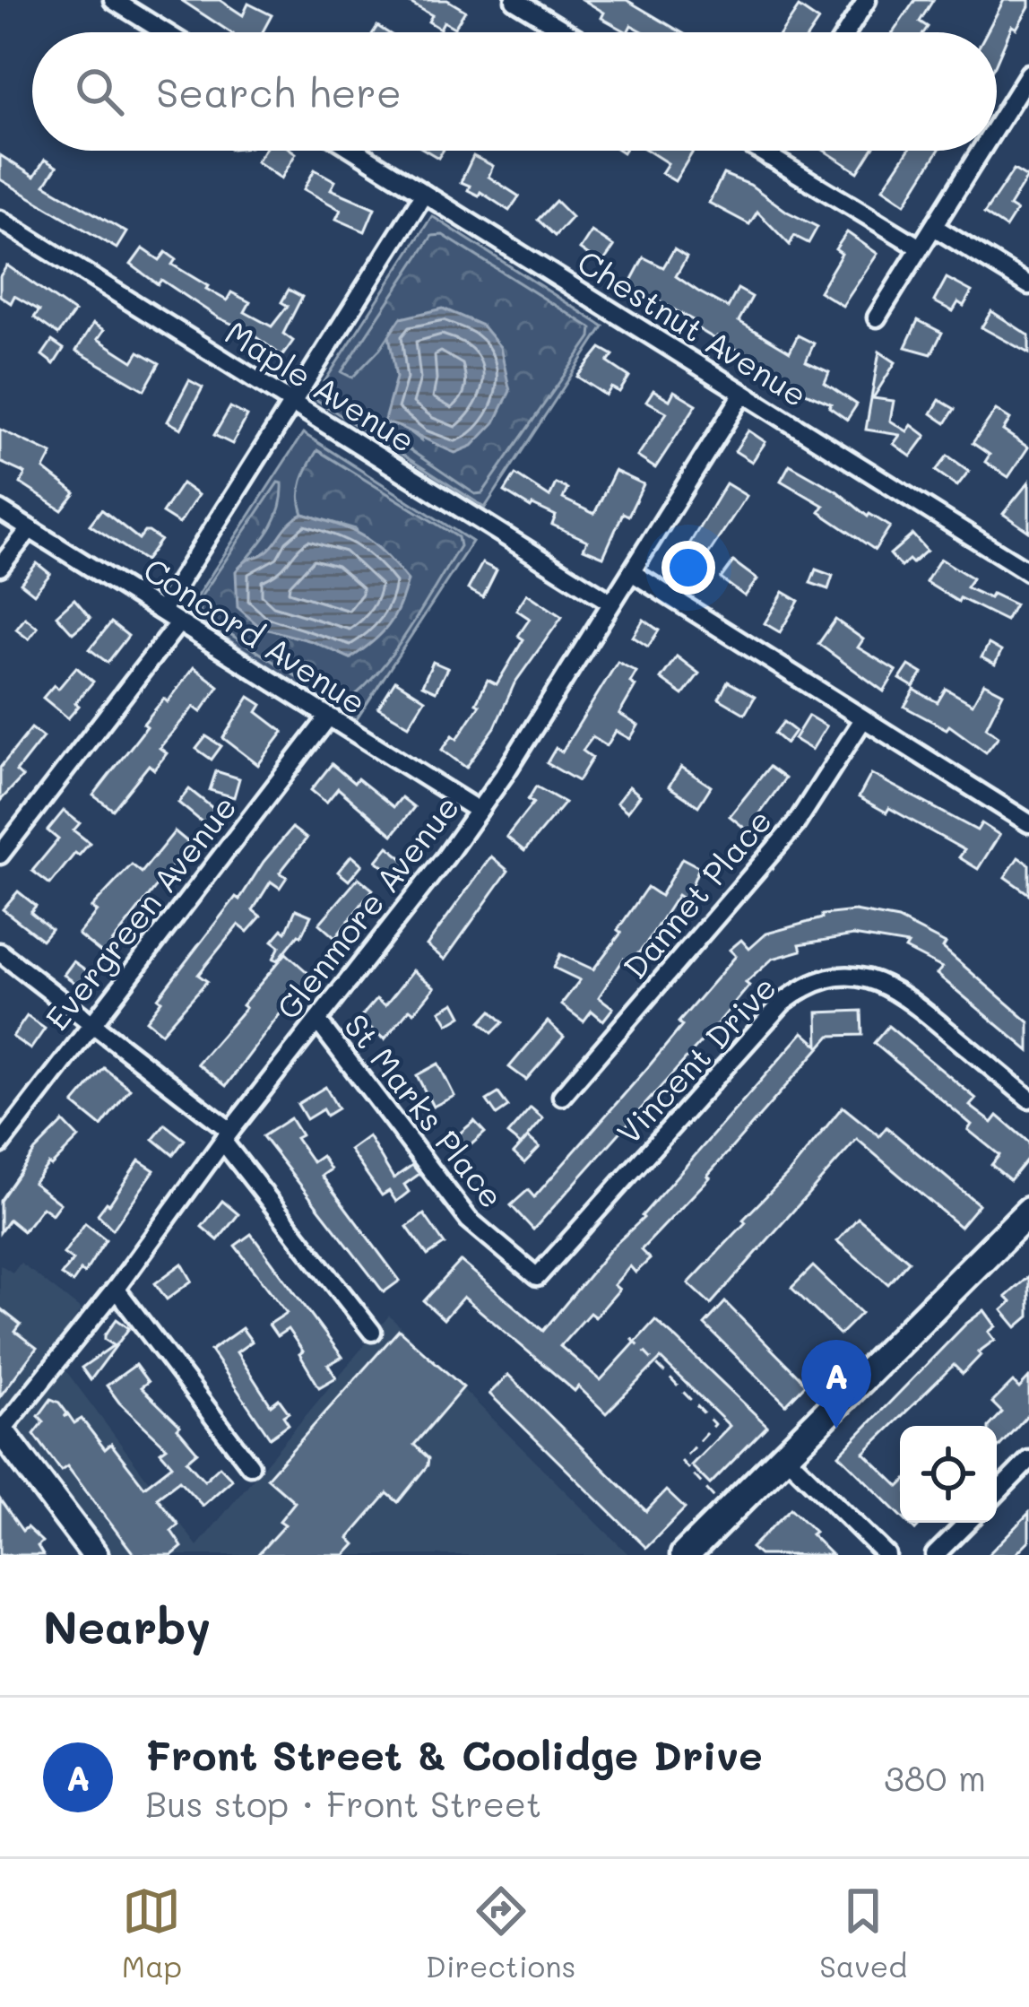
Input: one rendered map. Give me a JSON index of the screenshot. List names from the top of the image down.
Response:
{
  "streets": {
    "street": [
      "Chestnut Avenue",
      "Maple Avenue",
      "Concord Avenue",
      "Dannet Place",
      "Glenmore Avenue",
      "Evergreen Avenue",
      "Vincent Drive",
      "St Marks Place"
    ]
  },
  "crossings": [
    ["Chestnut Avenue", "Glenmore Avenue"],
    ["Maple Avenue", "Glenmore Avenue"],
    ["Concord Avenue", "Glenmore Avenue"],
    ["Concord Avenue", "Evergreen Avenue"],
    ["Glenmore Avenue", "St Marks Place"],
    ["Vincent Drive", "St Marks Place"]
  ],
  "page": {
    "search": "Search here",
    "pins": "A",
    "heading": "Nearby",
    "list": [
      {
        "mark": "A",
        "name": "Front Street & Coolidge Drive",
        "note": "Bus stop · Front Street",
        "value": "380 m"
      }
    ],
    "nav": ["Map", "Directions", "Saved"]
  }
}
